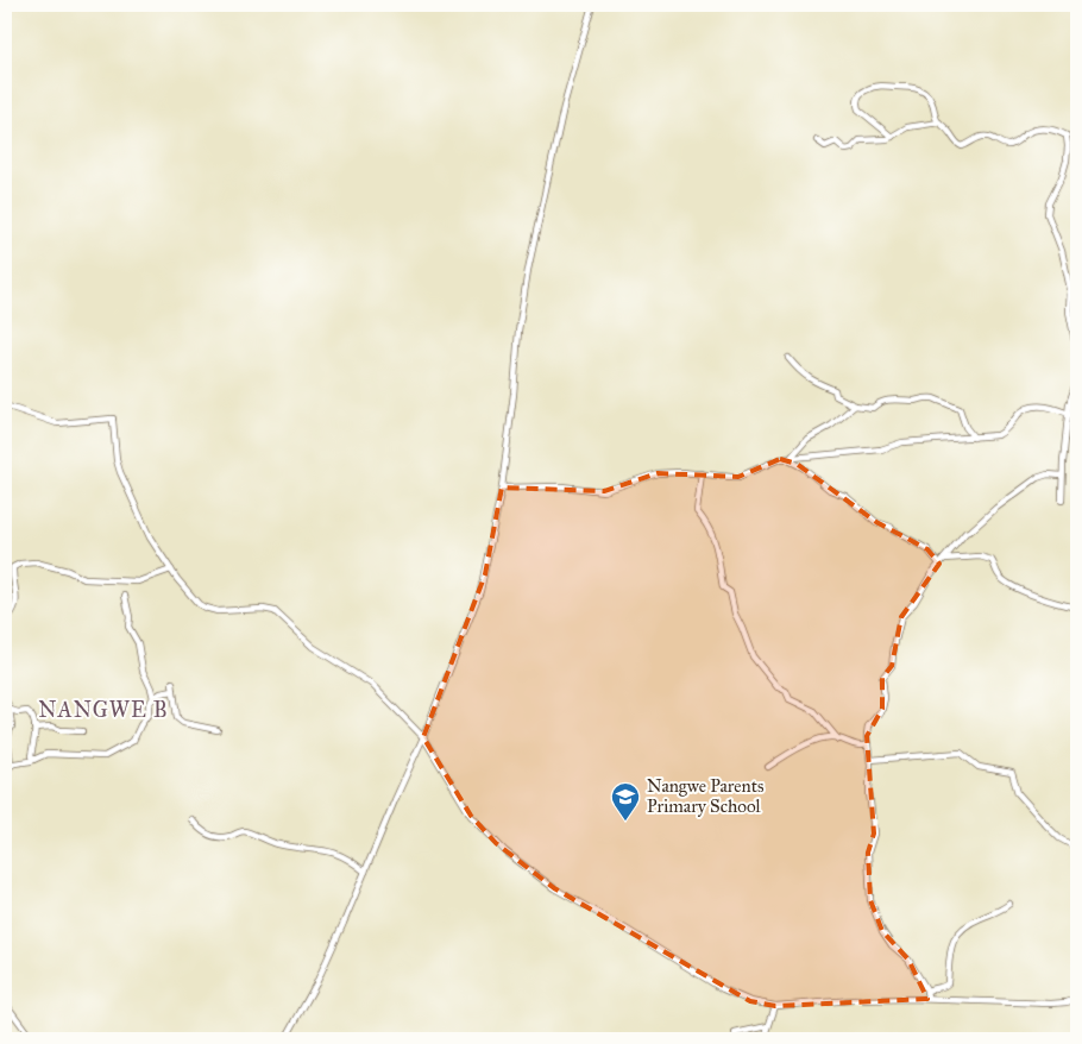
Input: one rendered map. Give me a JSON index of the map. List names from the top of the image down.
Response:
{
  "districts": ["NANGWE B"],
  "places": {
    "school or university": ["Nangwe Parents Primary School"]
  }
}
